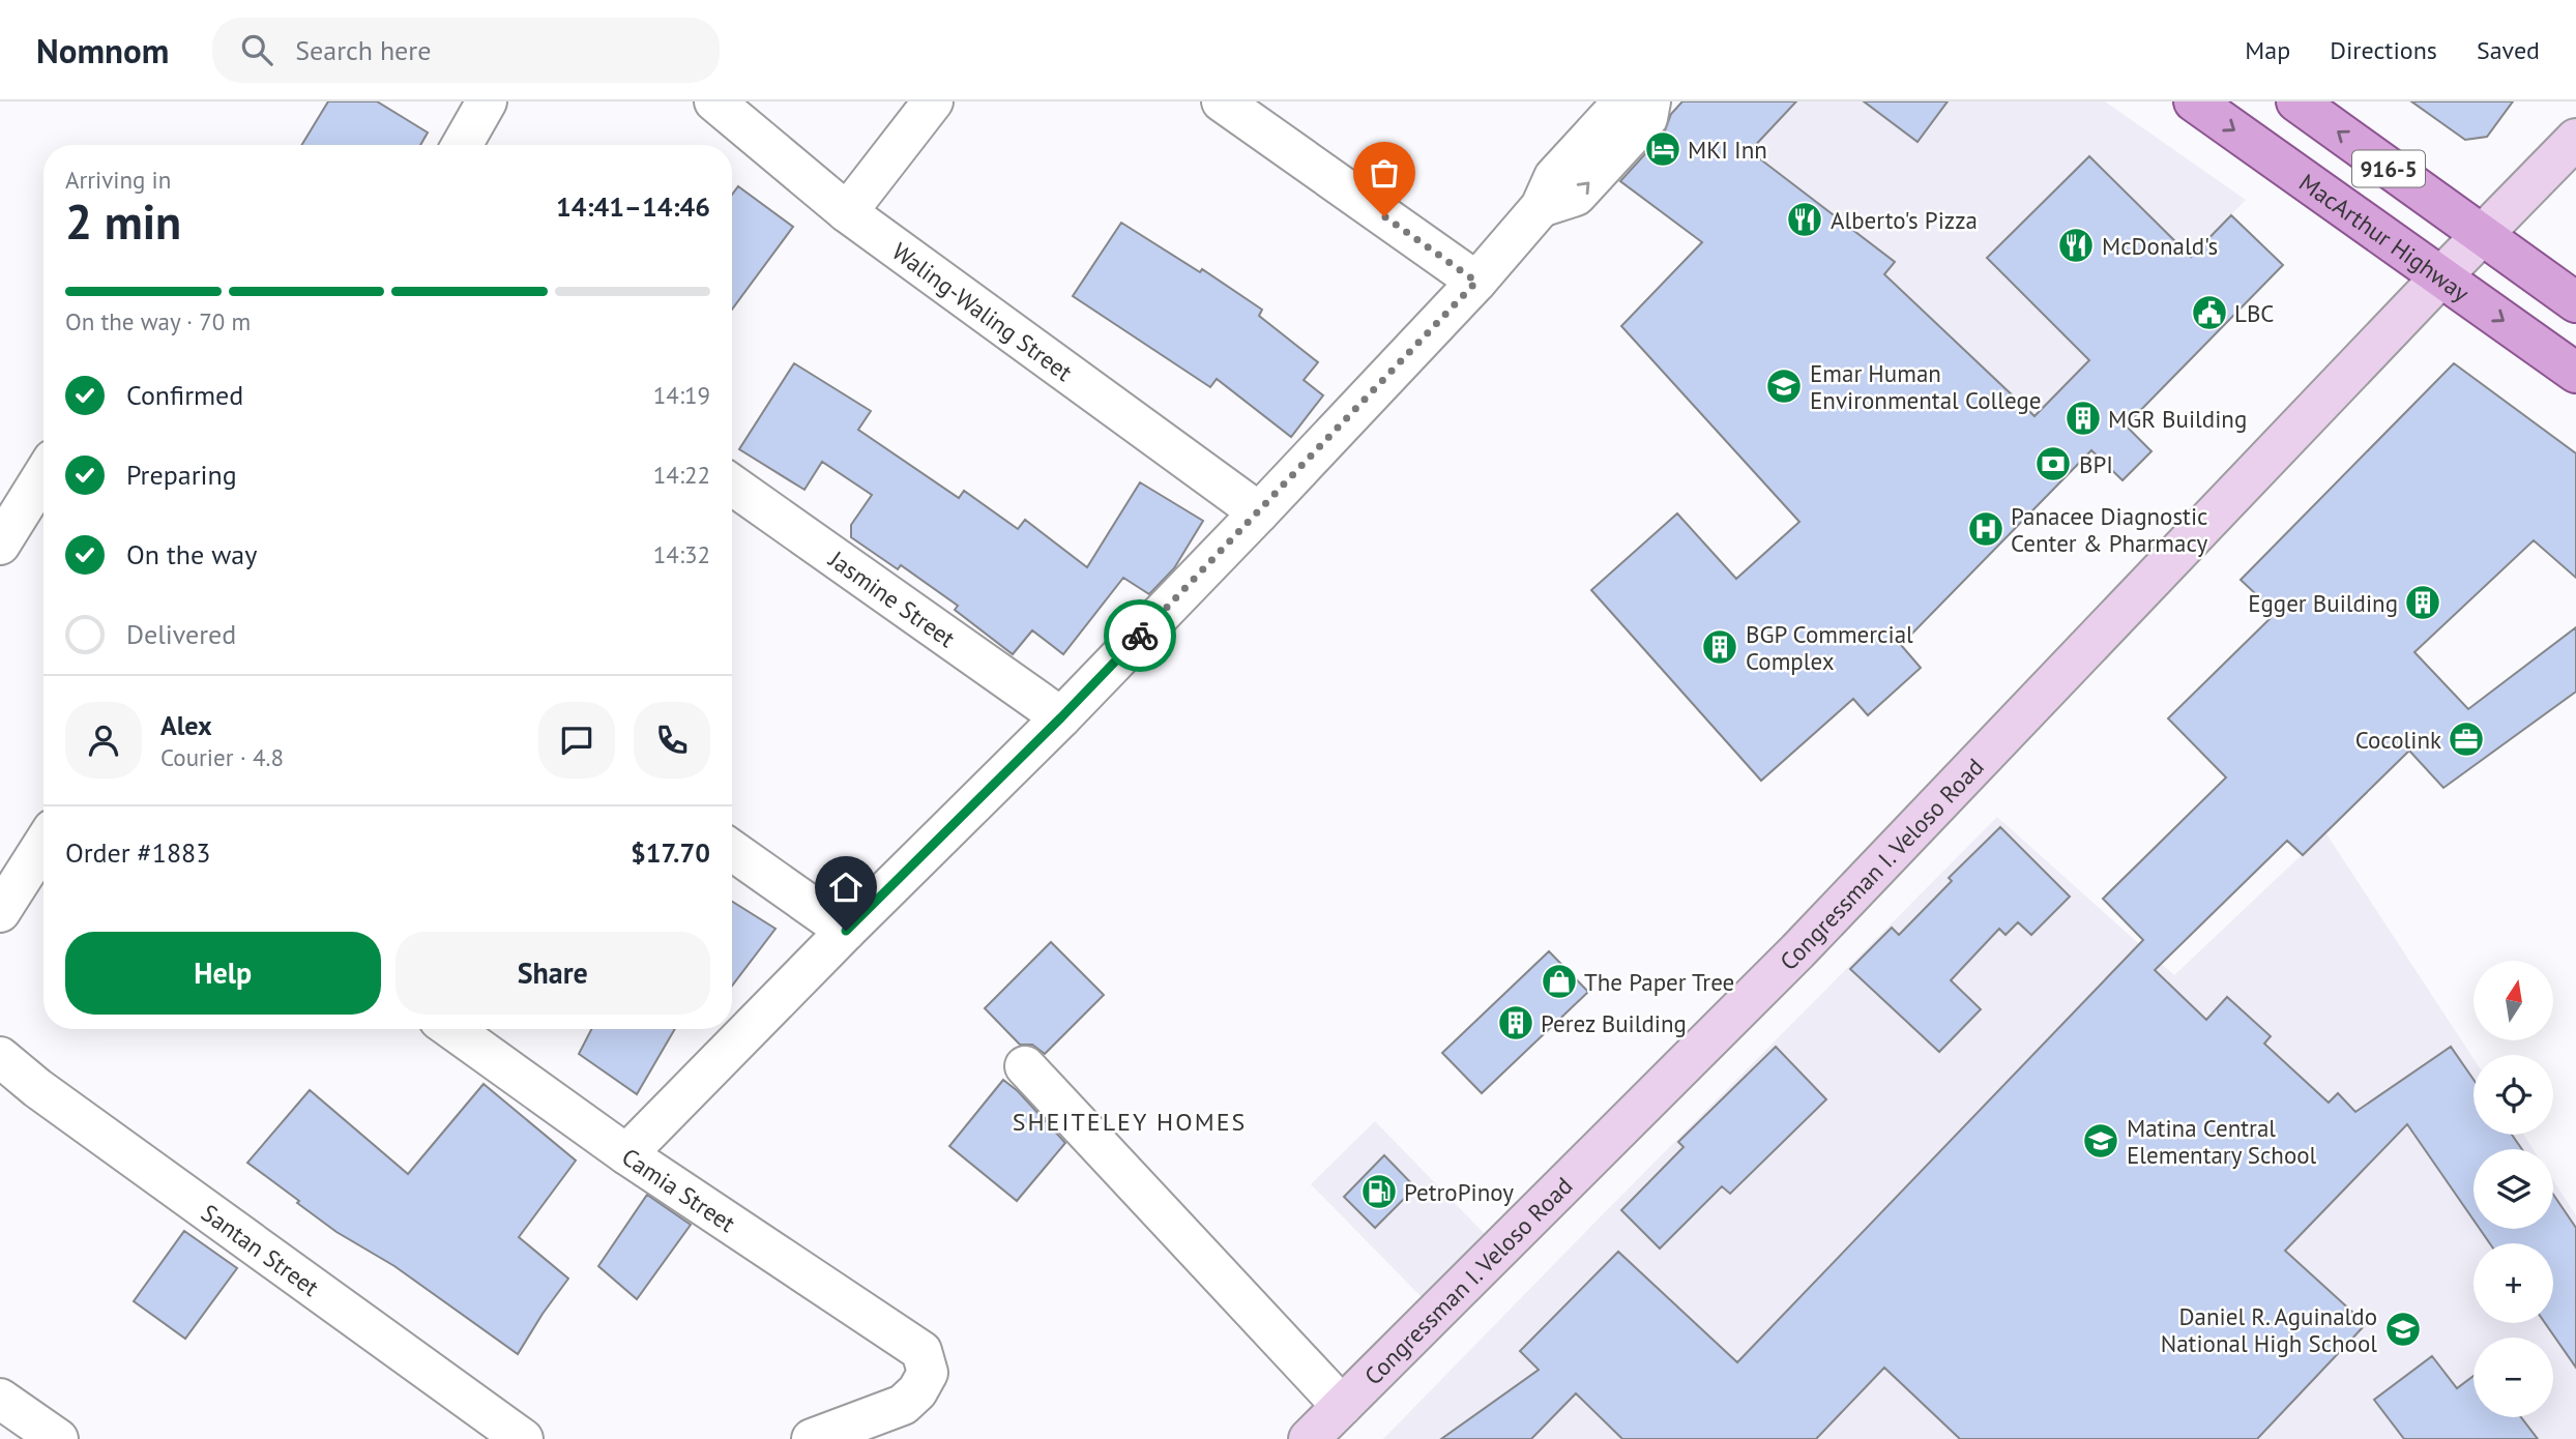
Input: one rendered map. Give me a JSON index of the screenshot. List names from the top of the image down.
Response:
{
  "streets": {
    "main road": ["916-5", "MacArthur Highway", "Congressman I. Veloso Road"],
    "street": [
      "Waling-Waling Street",
      "Jasmine Street",
      "Camia Street",
      "Santan Street"
    ]
  },
  "crossings": [
    ["916-5", "Congressman I. Veloso Road"],
    ["MacArthur Highway", "Congressman I. Veloso Road"]
  ],
  "districts": ["SHEITELEY HOMES"],
  "places": {
    "hotel": ["MKI Inn"],
    "restaurant": ["Alberto's Pizza", "McDonald's"],
    "public building": ["LBC"],
    "school or university": ["Emar Human Environmental College", "Matina Central Elementary School", "Daniel R. Aguinaldo National High School"],
    "building": [
      "MGR Building",
      "Egger Building",
      "BGP Commercial Complex",
      "Perez Building"
    ],
    "bank": ["BPI"],
    "hospital": ["Panacee Diagnostic Center & Pharmacy"],
    "office": ["Cocolink"],
    "shop": ["The Paper Tree"],
    "fuel station": ["PetroPinoy"]
  },
  "north": "top",
  "page": {
    "header": "Nomnom",
    "search": "Search here",
    "nav": ["Map", "Directions", "Saved"],
    "heading": ["2 min", "Arriving in", "14:41–14:46"],
    "panel": [
      "Alex",
      "Courier · 4.8",
      "Order #1883",
      "$17.70"
    ],
    "bar": "On the way · 70 m",
    "list": [
      ["Confirmed", "14:19"],
      ["Preparing", "14:22"],
      ["On the way", "14:32"],
      "Delivered"
    ],
    "buttons": ["Help", "Share"],
    "map_buttons": ["+", "−"]
  }
}
